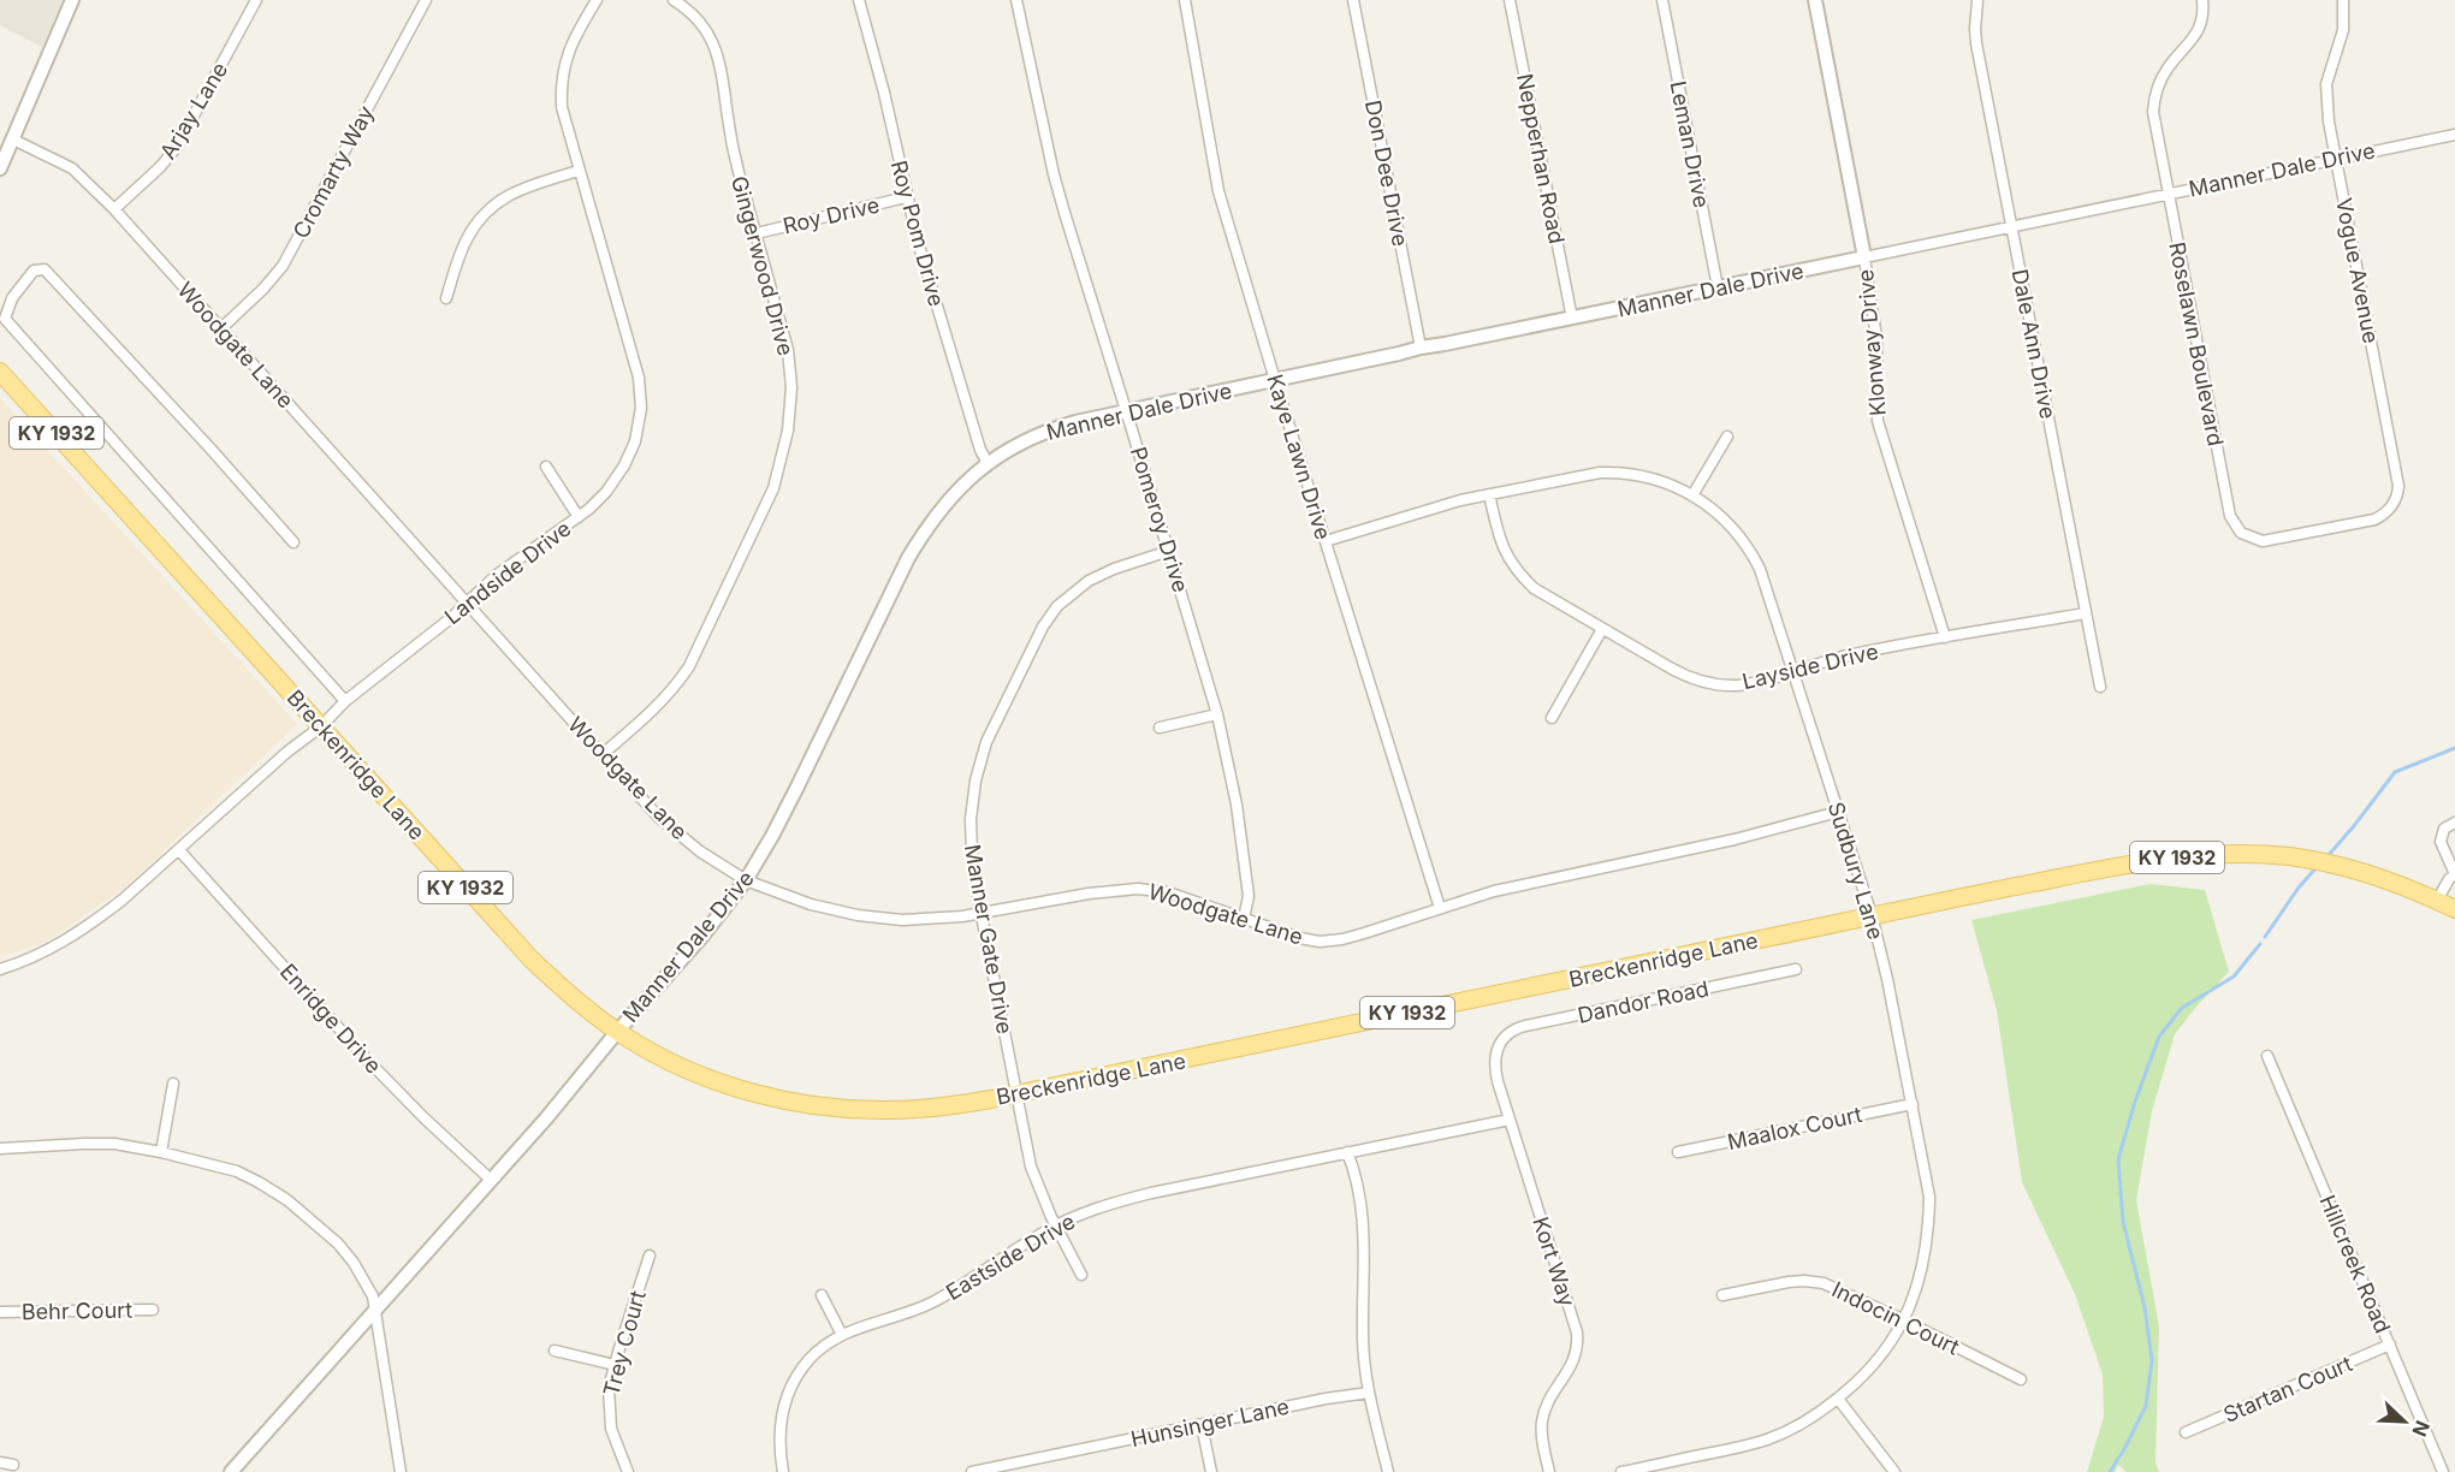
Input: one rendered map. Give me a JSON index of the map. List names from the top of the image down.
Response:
{
  "streets": {
    "main road": ["KY 1932", "Breckenridge Lane"],
    "street": [
      "Arjay Lane",
      "Leman Drive",
      "Nepperhan Road",
      "Manner Dale Drive",
      "Cromarty Way",
      "Don Dee Drive",
      "Roy Drive",
      "Roy Pom Drive",
      "Gingerwood Drive",
      "Vogue Avenue",
      "Klonway Drive",
      "Dale Ann Drive",
      "Roselawn Boulevard",
      "Woodgate Lane",
      "Kaye Lawn Drive",
      "Pomeroy Drive",
      "Landside Drive",
      "Layside Drive",
      "Sudbury Lane",
      "Manner Gate Drive",
      "Dandor Road",
      "Enridge Drive",
      "Maalox Court",
      "Eastside Drive",
      "Kort Way",
      "Hillcreek Road",
      "Behr Court",
      "Indocin Court",
      "Trey Court",
      "Startan Court",
      "Hunsinger Lane"
    ]
  },
  "crossings": [
    ["Arjay Lane", "Woodgate Lane"],
    ["Leman Drive", "Manner Dale Drive"],
    ["Nepperhan Road", "Manner Dale Drive"],
    ["Manner Dale Drive", "Don Dee Drive"],
    ["Manner Dale Drive", "Roy Pom Drive"],
    ["Manner Dale Drive", "Vogue Avenue"],
    ["Manner Dale Drive", "Klonway Drive"],
    ["Manner Dale Drive", "Dale Ann Drive"],
    ["Manner Dale Drive", "Roselawn Boulevard"],
    ["Manner Dale Drive", "Woodgate Lane"],
    ["Manner Dale Drive", "Kaye Lawn Drive"],
    ["Manner Dale Drive", "Pomeroy Drive"],
    ["Manner Dale Drive", "Breckenridge Lane"],
    ["Manner Dale Drive", "Enridge Drive"],
    ["Cromarty Way", "Woodgate Lane"],
    ["Roy Drive", "Roy Pom Drive"],
    ["Roy Drive", "Gingerwood Drive"],
    ["Gingerwood Drive", "Woodgate Lane"],
    ["Vogue Avenue", "Roselawn Boulevard"],
    ["Klonway Drive", "Layside Drive"],
    ["Dale Ann Drive", "Layside Drive"],
    ["Woodgate Lane", "Kaye Lawn Drive"],
    ["Woodgate Lane", "Pomeroy Drive"],
    ["Woodgate Lane", "Landside Drive"],
    ["Woodgate Lane", "Sudbury Lane"],
    ["Woodgate Lane", "Manner Gate Drive"],
    ["Kaye Lawn Drive", "Sudbury Lane"],
    ["Pomeroy Drive", "Manner Gate Drive"],
    ["Landside Drive", "Breckenridge Lane"],
    ["Landside Drive", "Enridge Drive"],
    ["Layside Drive", "Sudbury Lane"],
    ["Breckenridge Lane", "Sudbury Lane"],
    ["Breckenridge Lane", "Manner Gate Drive"],
    ["Sudbury Lane", "Maalox Court"],
    ["Sudbury Lane", "Indocin Court"],
    ["Manner Gate Drive", "Eastside Drive"],
    ["Dandor Road", "Kort Way"],
    ["Eastside Drive", "Kort Way"],
    ["Hillcreek Road", "Startan Court"]
  ],
  "north": "bottom right"
}
